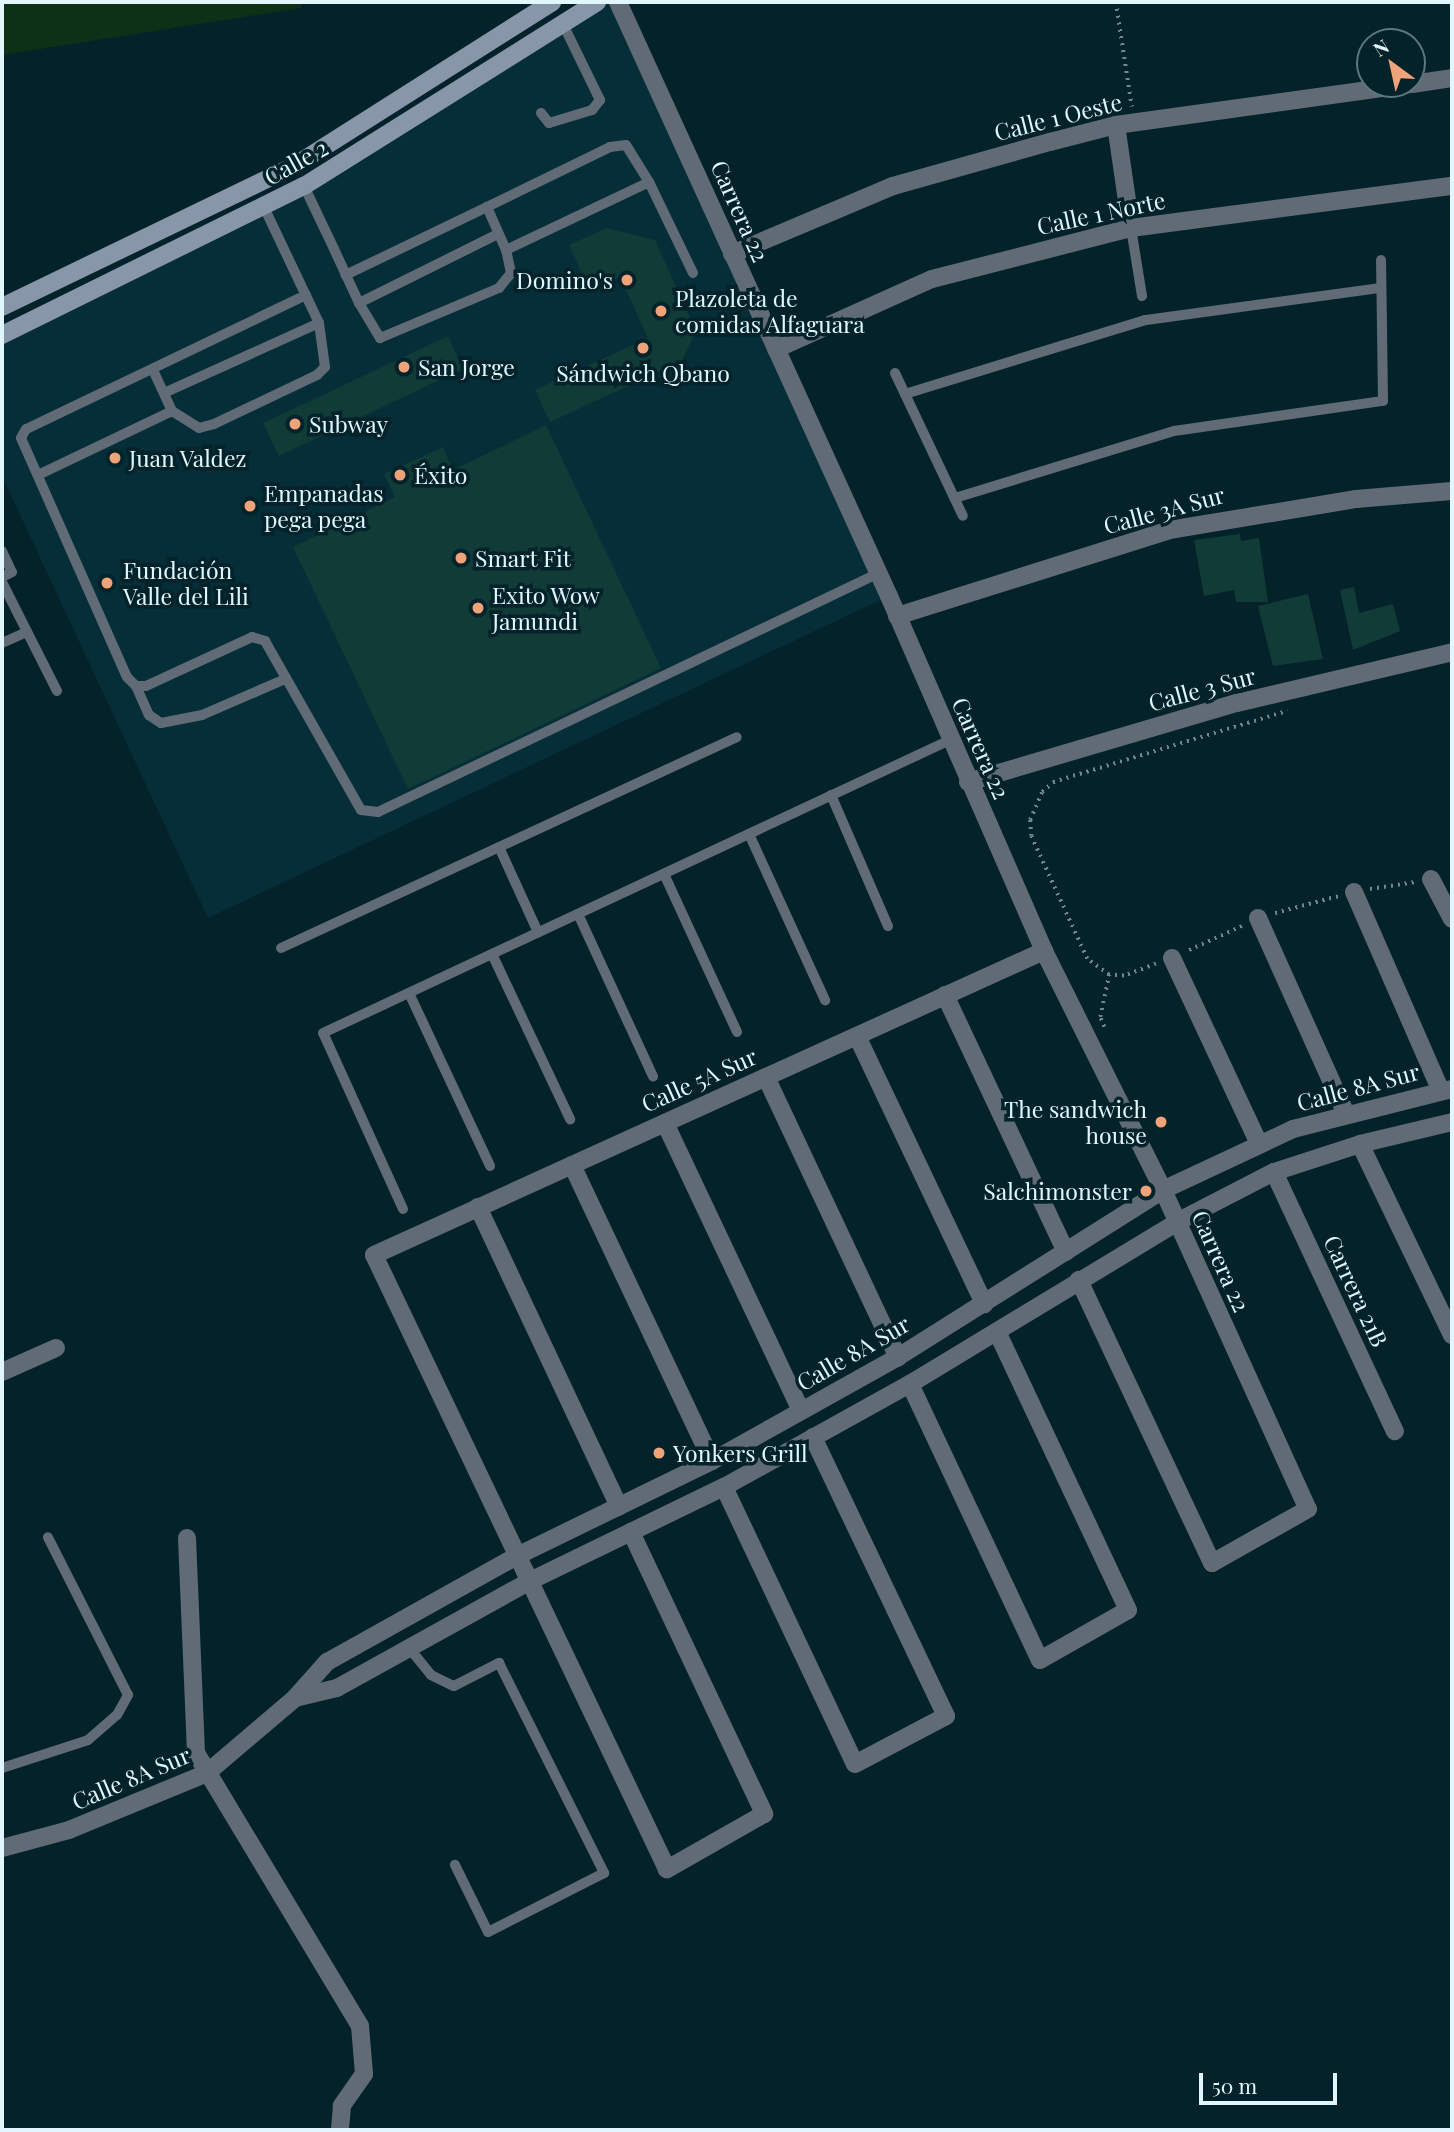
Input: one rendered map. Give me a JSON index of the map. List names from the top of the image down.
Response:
{
  "streets": {
    "main road": ["Calle 2"],
    "street": [
      "Calle 1 Oeste",
      "Carrera 22",
      "Calle 1 Norte",
      "Calle 3A Sur",
      "Calle 3 Sur",
      "Calle 5A Sur",
      "Calle 8A Sur",
      "Carrera 21B"
    ]
  },
  "crossings": [
    ["Calle 1 Oeste", "Carrera 22"],
    ["Carrera 22", "Calle 1 Norte"],
    ["Carrera 22", "Calle 3A Sur"],
    ["Carrera 22", "Calle 3 Sur"],
    ["Carrera 22", "Calle 5A Sur"],
    ["Carrera 22", "Calle 8A Sur"],
    ["Calle 5A Sur", "Calle 8A Sur"],
    ["Calle 8A Sur", "Carrera 21B"]
  ],
  "places": [
    "Domino's",
    "Plazoleta de comidas Alfaguara",
    "Sándwich Qbano",
    "San Jorge",
    "Subway",
    "Juan Valdez",
    "Éxito",
    "Empanadas pega pega",
    "Smart Fit",
    "Fundación Valle del Lili",
    "Exito Wow Jamundi",
    "The sandwich house",
    "Salchimonster",
    "Yonkers Grill"
  ],
  "scale_bar": "50 m",
  "north": "top left"
}
